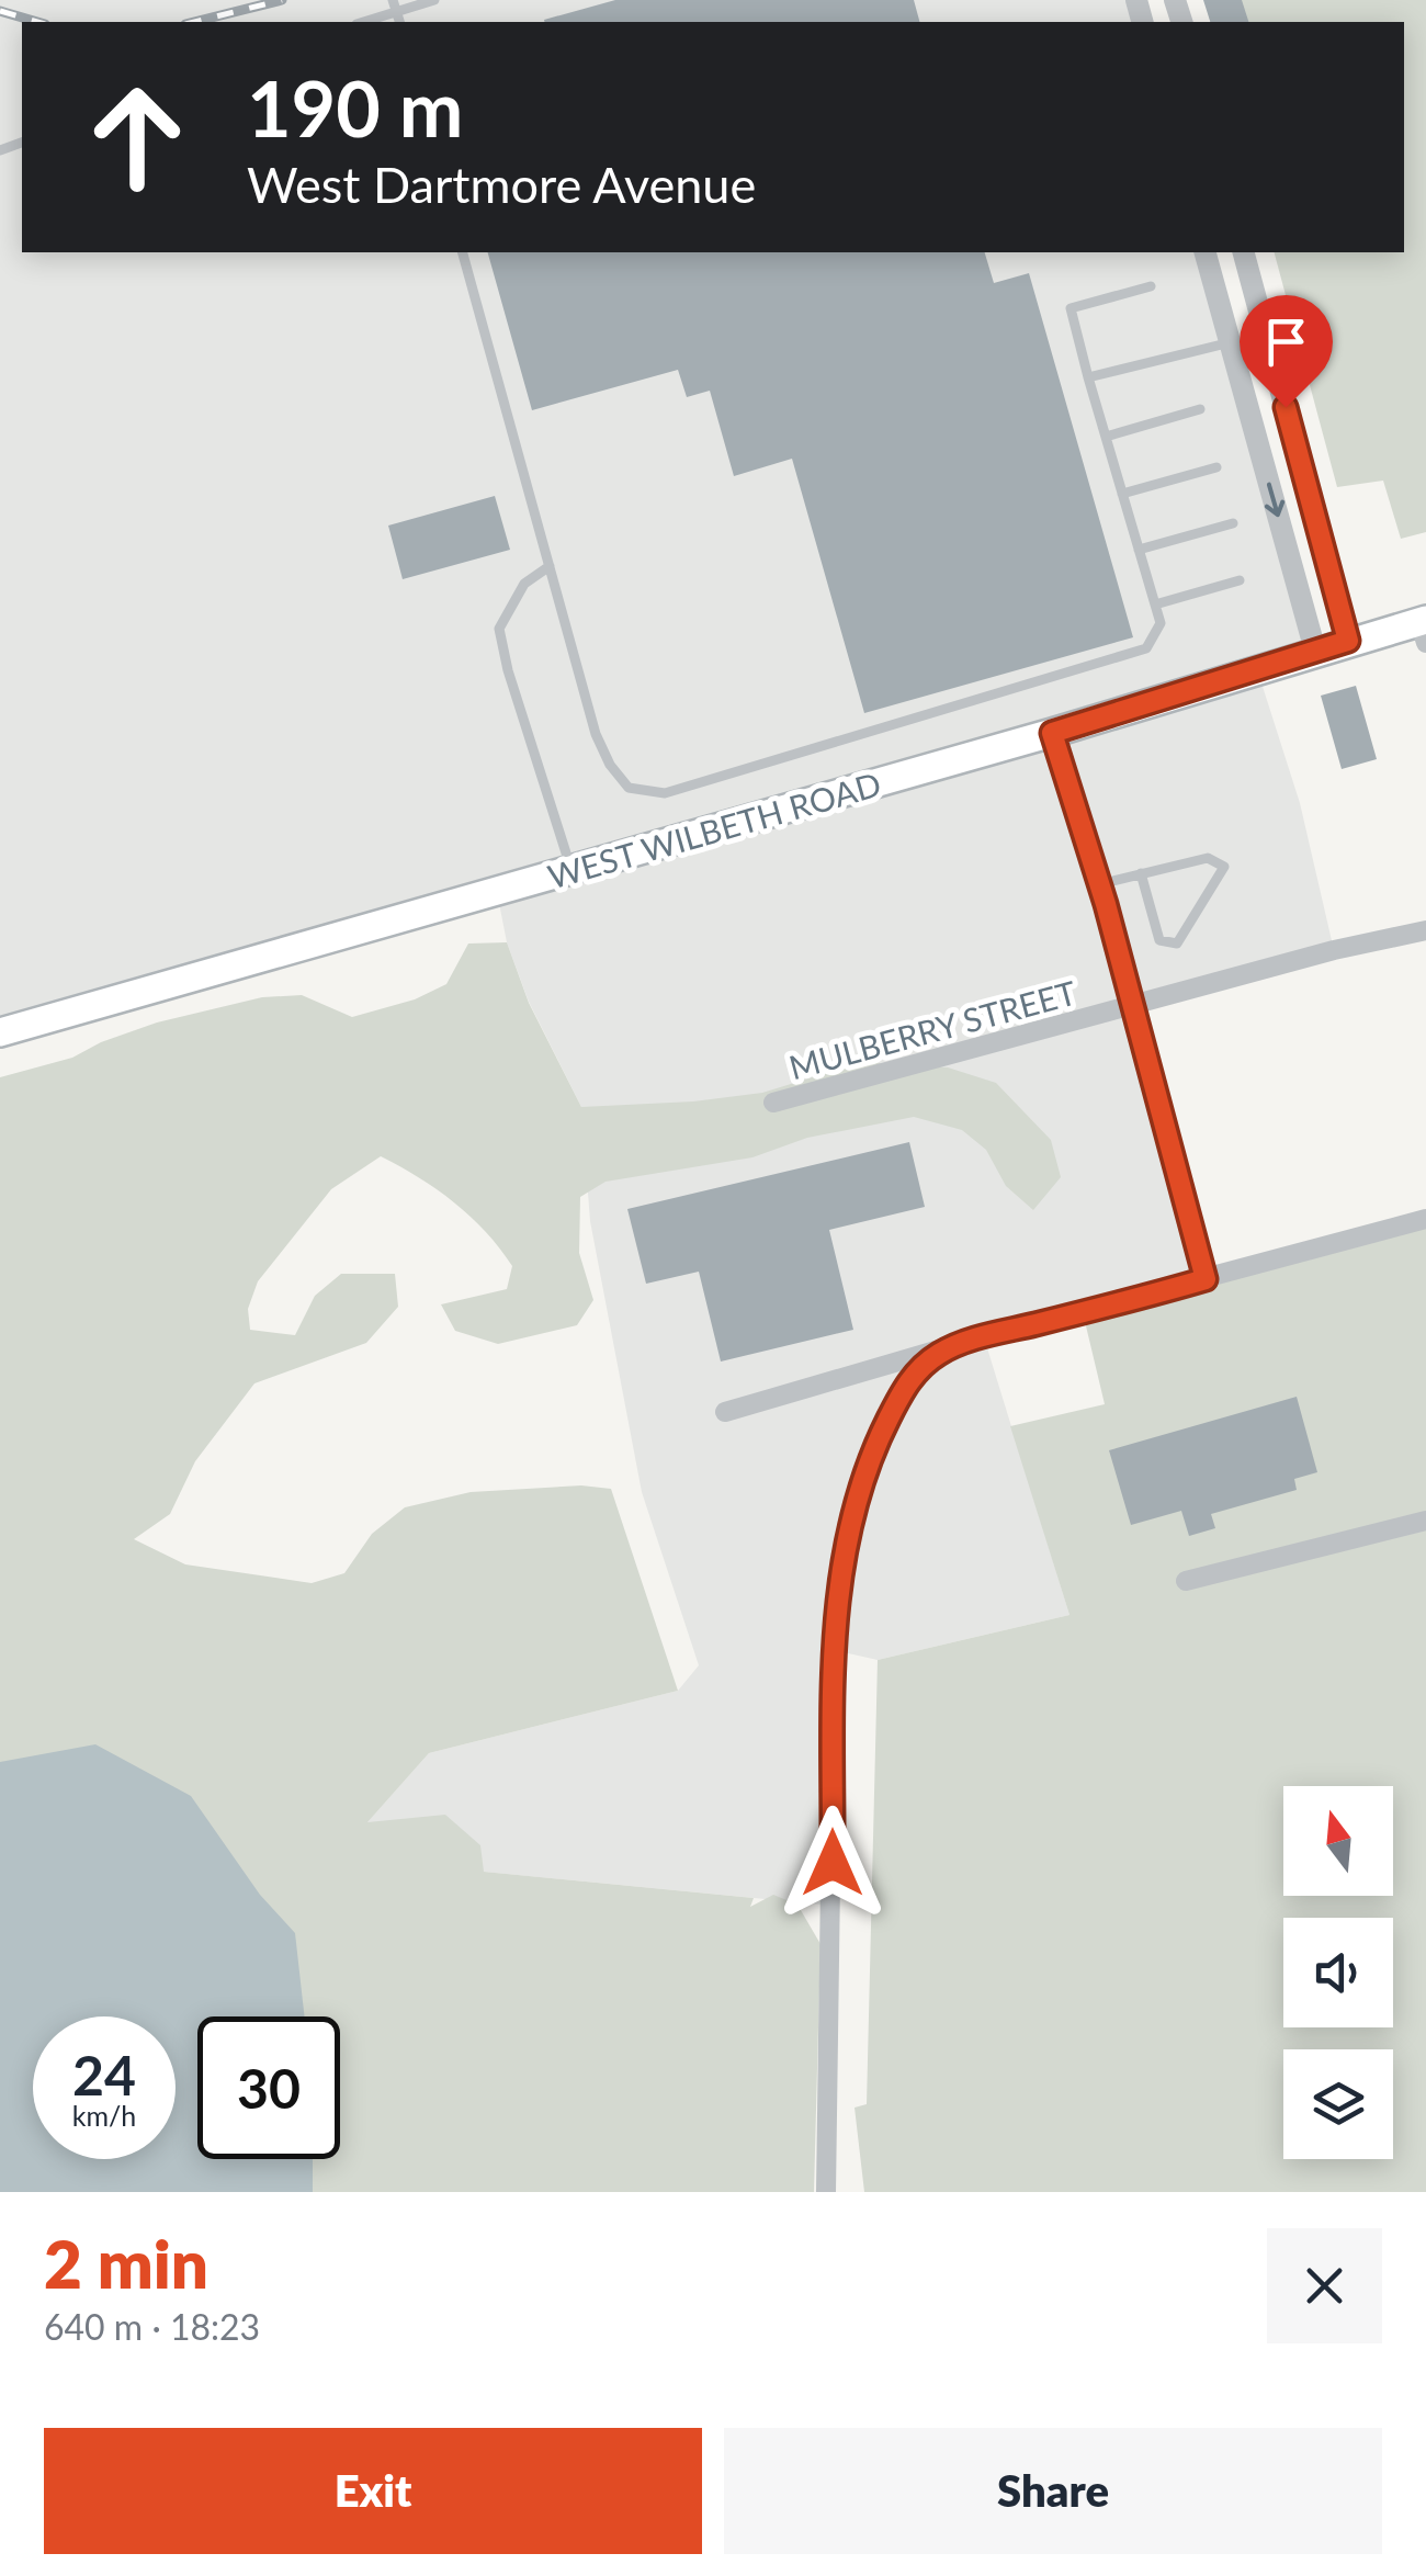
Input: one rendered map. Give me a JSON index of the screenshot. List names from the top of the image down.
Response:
{
  "streets": {
    "main road": ["WEST WILBETH ROAD"],
    "street": ["MULBERRY STREET"]
  },
  "north": "top",
  "page": {
    "turn": ["190 m", "West Dartmore Avenue"],
    "speed": "24 km/h",
    "limit": "30",
    "heading": ["2 min", "640 m · 18:23"],
    "buttons": ["Exit", "Share"]
  }
}
